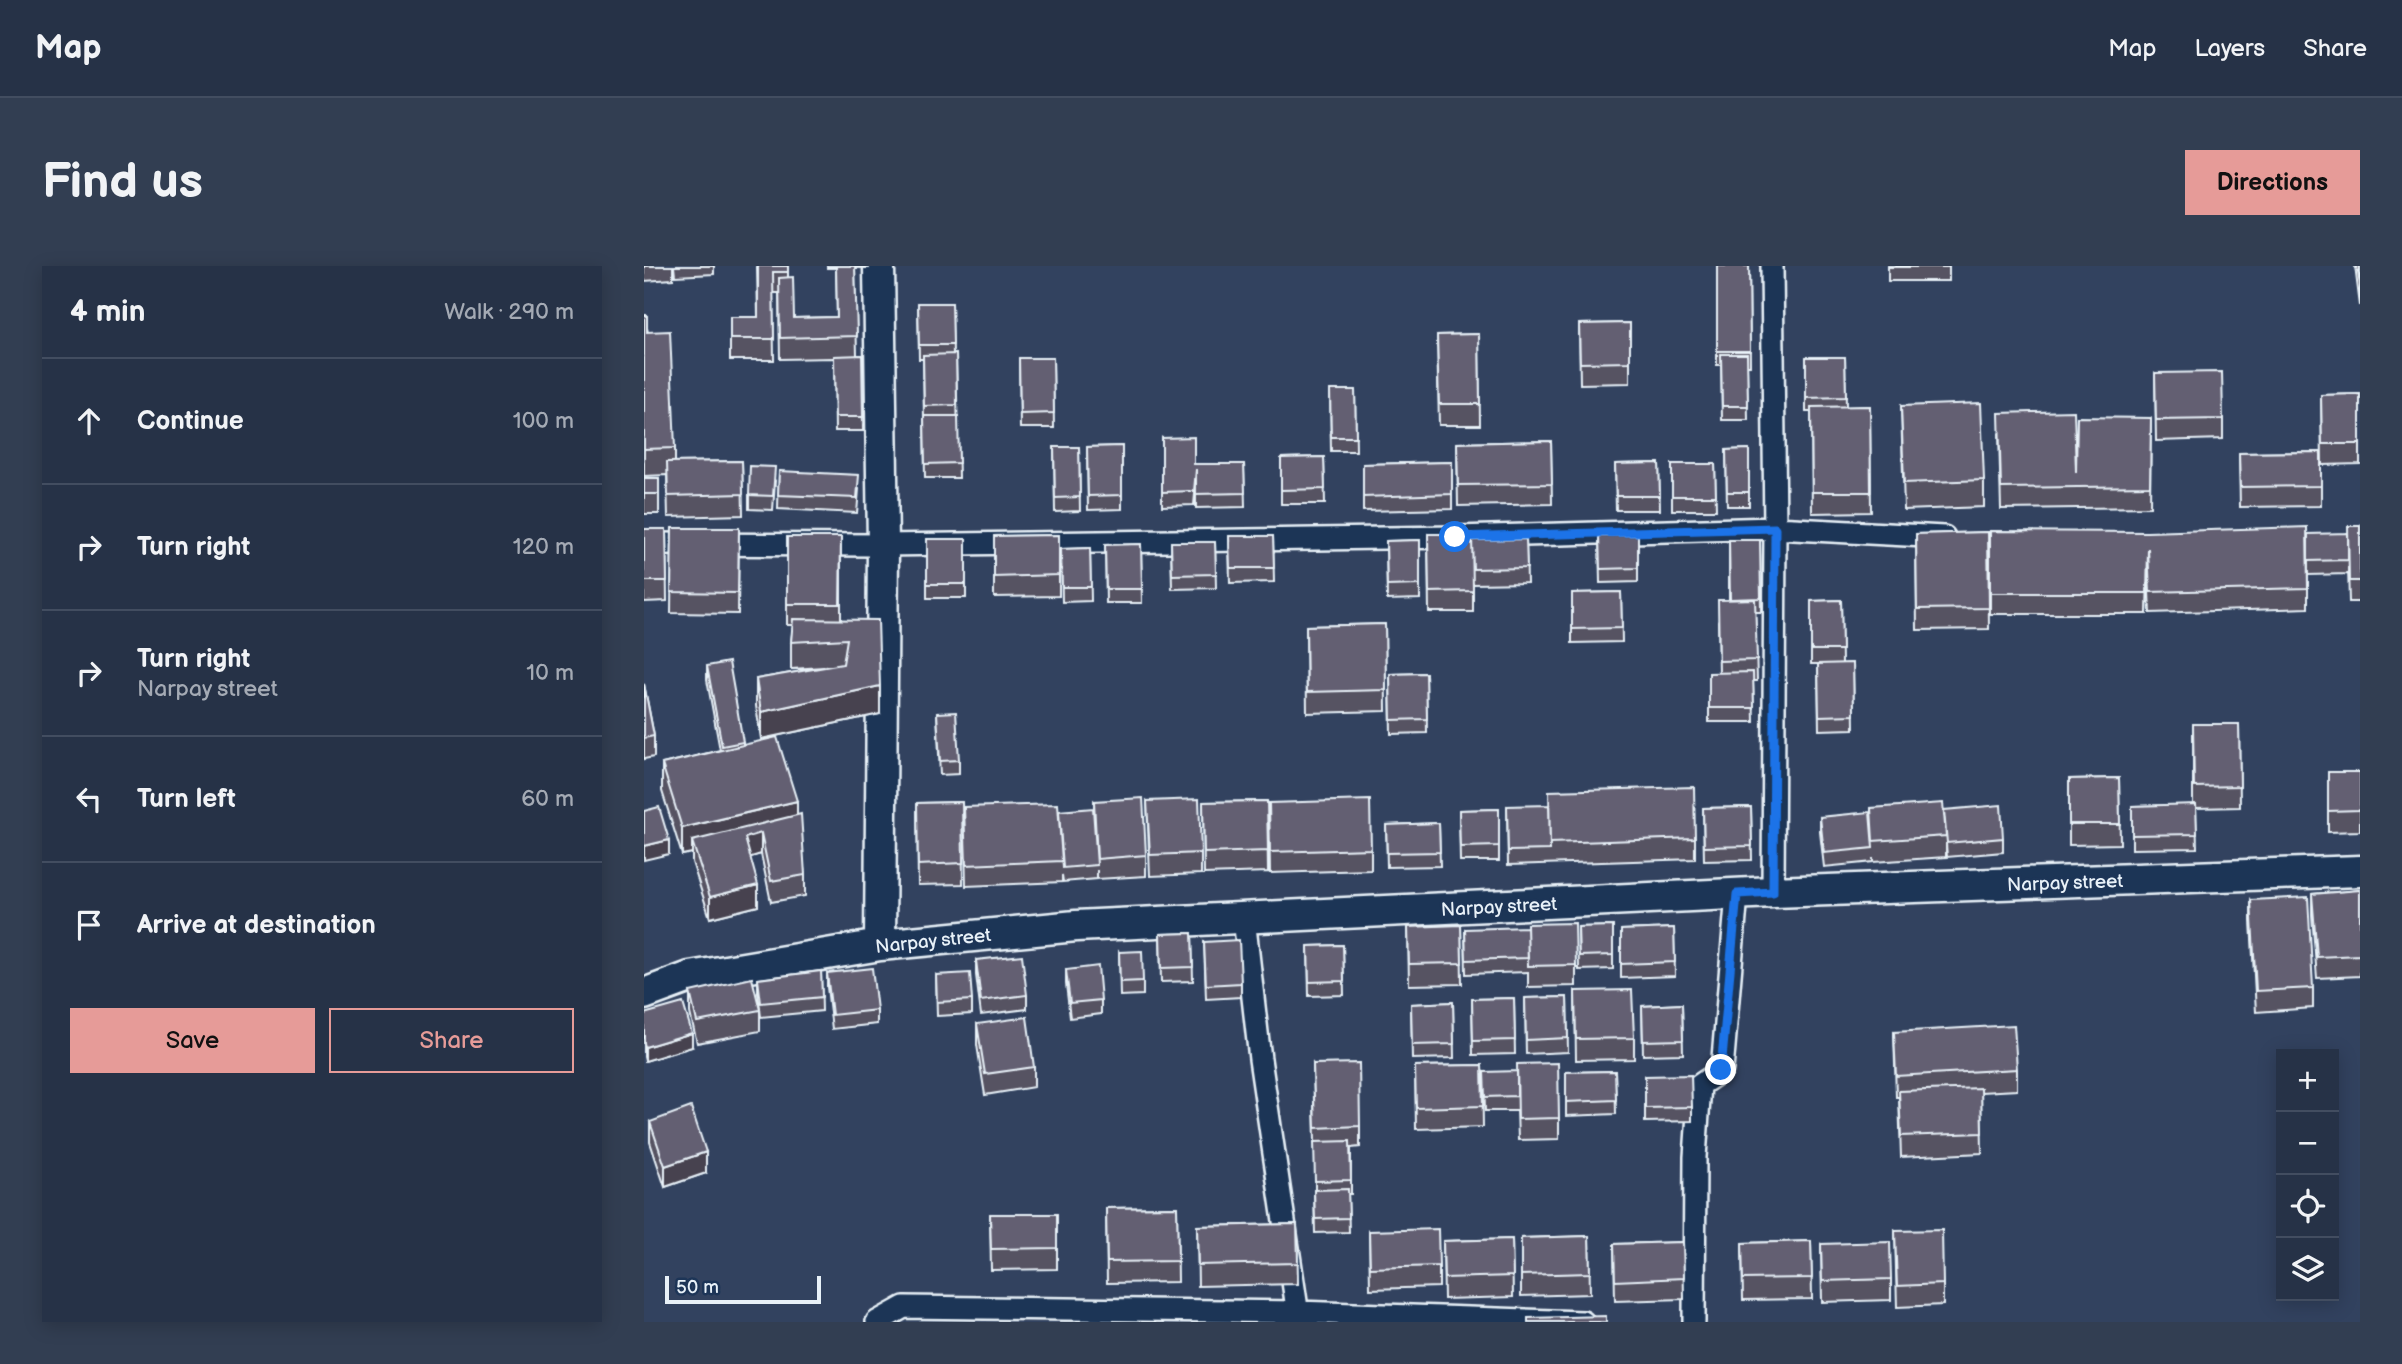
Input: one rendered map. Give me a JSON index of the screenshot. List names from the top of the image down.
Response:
{
  "streets": {
    "main road": ["Narpay street"]
  },
  "scale_bar": "50 m",
  "page": {
    "header": "Map",
    "nav": ["Map", "Layers", "Share"],
    "buttons": [
      "Directions",
      ["Save", "Share"]
    ],
    "title": "Find us",
    "heading": ["4 min", "Walk · 290 m"],
    "list": [
      ["Continue", "100 m"],
      ["Turn right", "120 m"],
      ["Turn right", "Narpay street", "10 m"],
      ["Turn left", "60 m"],
      "Arrive at destination"
    ],
    "map_buttons": ["+", "−"],
    "scale": "50 m"
  }
}
